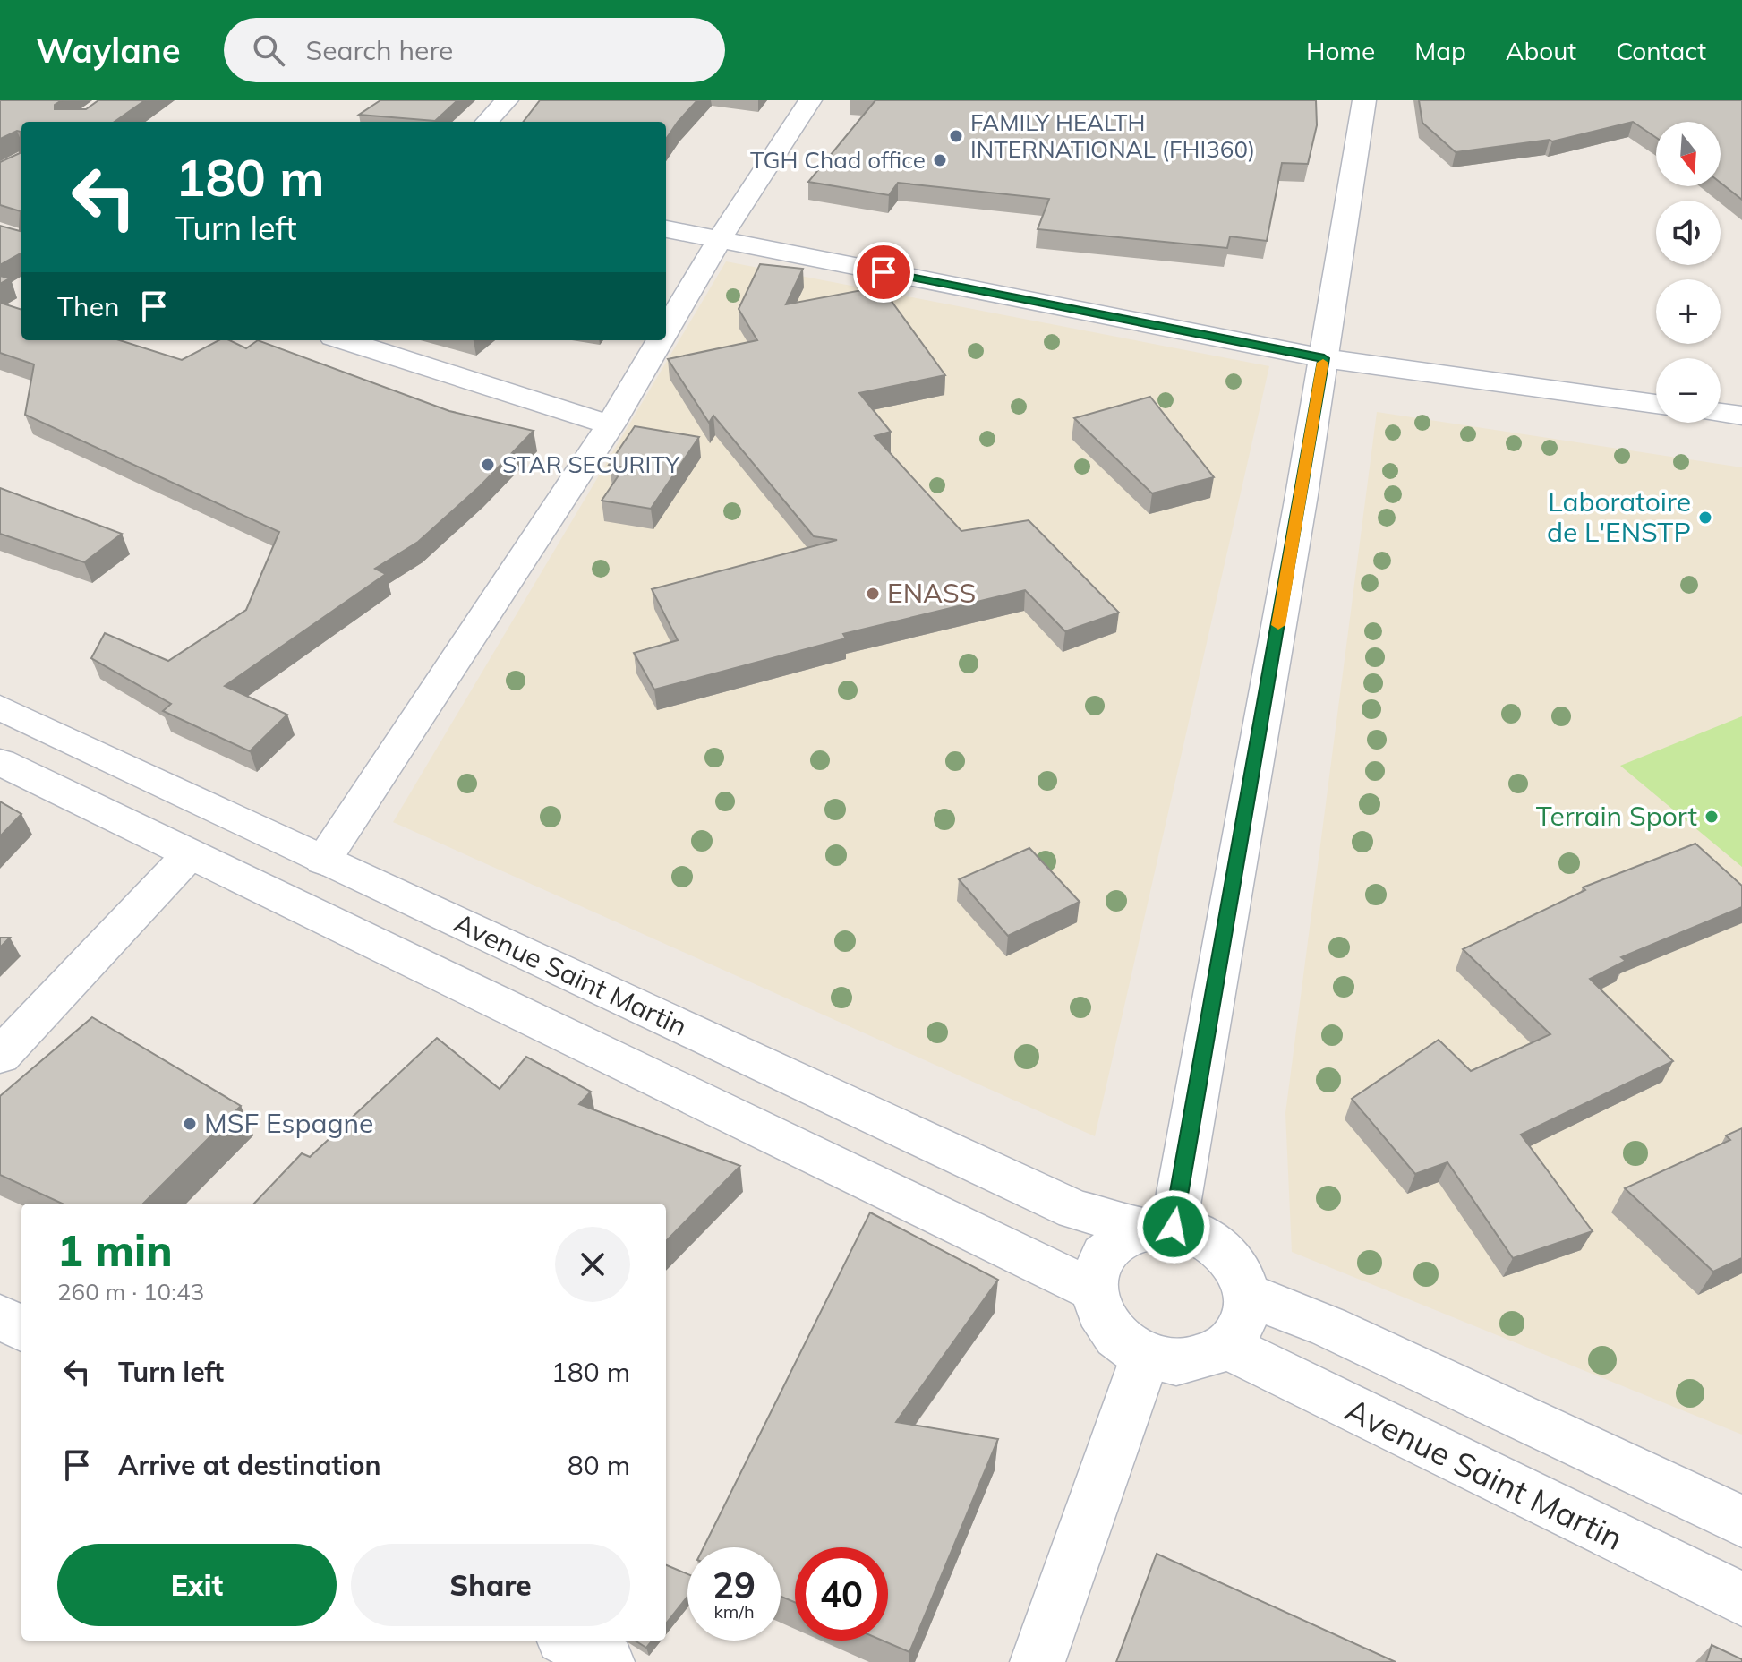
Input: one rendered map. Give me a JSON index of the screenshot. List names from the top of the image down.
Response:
{
  "streets": {
    "street": ["Avenue Saint Martin"]
  },
  "places": [
    "FAMILY HEALTH INTERNATIONAL (FHI360)",
    "TGH Chad office",
    "STAR SECURITY",
    "Laboratoire de L'ENSTP",
    "ENASS",
    "Terrain Sport",
    "MSF Espagne"
  ],
  "north": "bottom",
  "page": {
    "header": "Waylane",
    "search": "Search here",
    "nav": [
      "Home",
      "Map",
      "About",
      "Contact"
    ],
    "map_buttons": ["+", "−"],
    "turn": ["180 m", "Turn left"],
    "then": "Then",
    "heading": ["1 min", "260 m · 10:43"],
    "list": [
      {
        "name": "Turn left",
        "value": "180 m"
      },
      {
        "name": "Arrive at destination",
        "value": "80 m"
      }
    ],
    "buttons": ["Exit", "Share"],
    "speed": "29 km/h",
    "limit": "40"
  }
}
